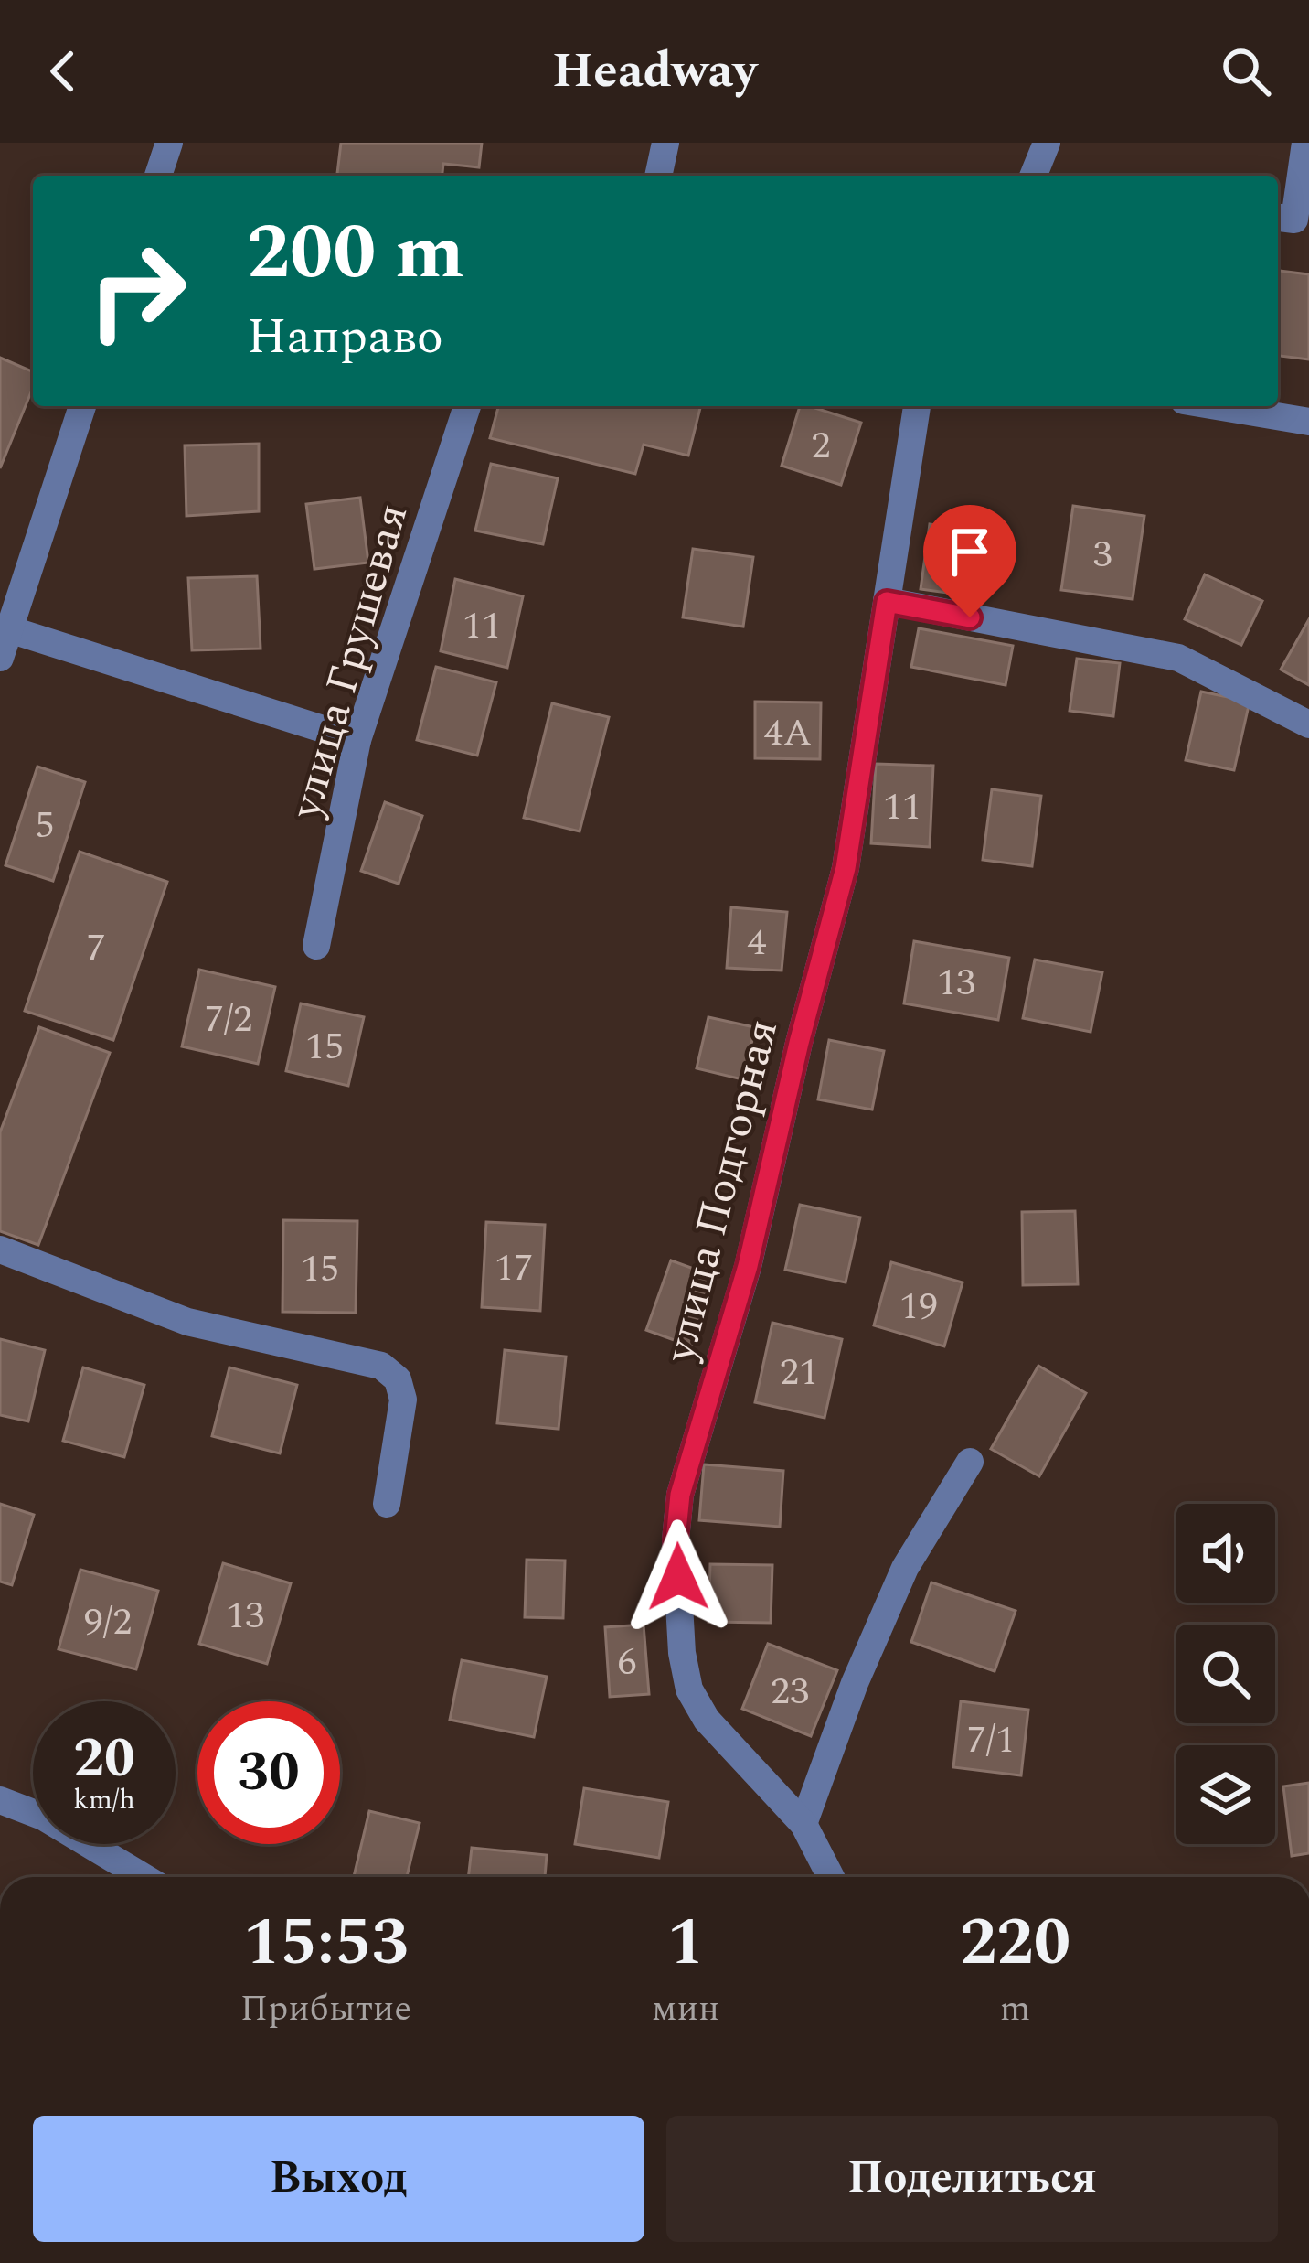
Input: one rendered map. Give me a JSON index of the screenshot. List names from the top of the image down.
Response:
{
  "streets": {
    "street": ["улица Грушевая", "улица Подгорная"]
  },
  "house_numbers": [
    "2",
    "3",
    "11",
    "4А",
    "11",
    "5",
    "4",
    "7",
    "13",
    "7/2",
    "15",
    "17",
    "15",
    "19",
    "21",
    "13",
    "9/2",
    "6",
    "23",
    "7/1"
  ],
  "page": {
    "header": "Headway",
    "turn": ["200 m", "Направо"],
    "speed": "20 km/h",
    "limit": "30",
    "eta": [
      "15:53",
      "Прибытие",
      "1",
      "мин",
      "220",
      "m"
    ],
    "buttons": ["Выход", "Поделиться"]
  }
}
